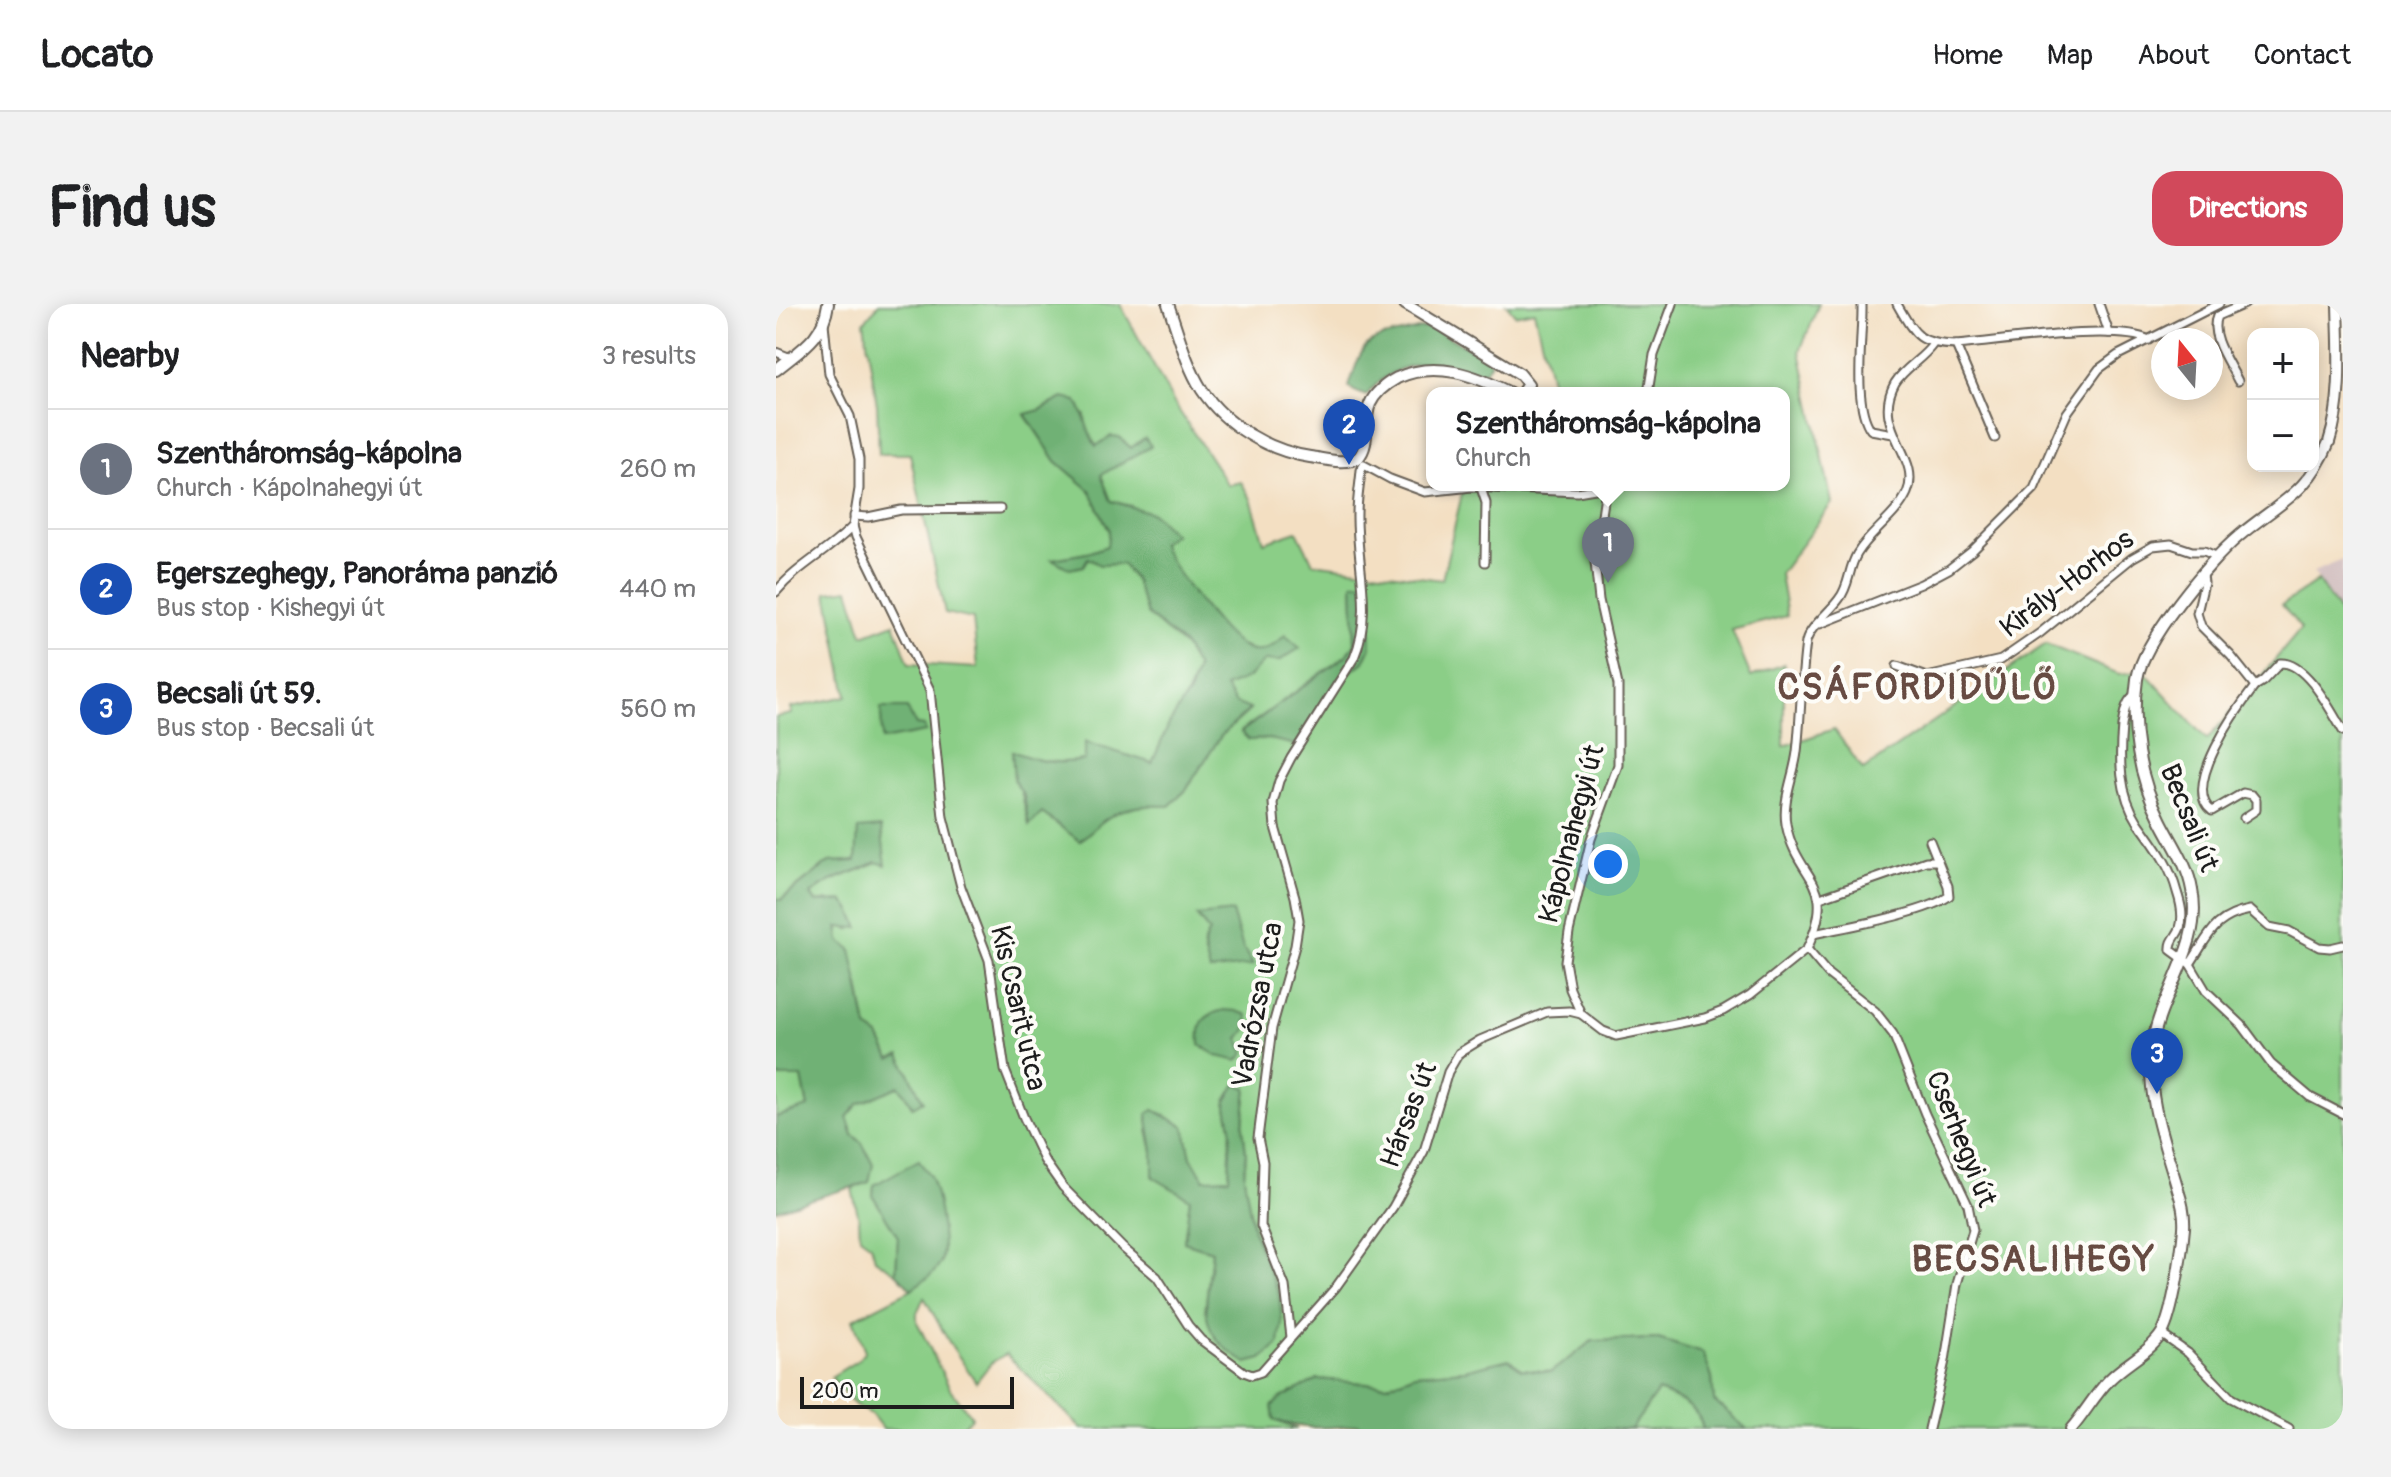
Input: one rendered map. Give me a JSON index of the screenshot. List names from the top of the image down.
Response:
{
  "streets": {
    "main road": ["Becsali út"],
    "street": [
      "Király-Horhos",
      "Kápolnahegyi út",
      "Vadrózsa utca",
      "Kis Csarit utca",
      "Hársas út",
      "Cserhegyi út"
    ]
  },
  "crossings": [
    ["Király-Horhos", "Becsali út"],
    ["Kápolnahegyi út", "Hársas út"],
    ["Vadrózsa utca", "Kis Csarit utca"],
    ["Vadrózsa utca", "Hársas út"],
    ["Kis Csarit utca", "Hársas út"]
  ],
  "districts": ["CSÁFORDIDŰLŐ", "BECSALIHEGY"],
  "scale_bar": "200 m",
  "north": "top",
  "page": {
    "header": "Locato",
    "nav": [
      "Home",
      "Map",
      "About",
      "Contact"
    ],
    "buttons": "Directions",
    "title": "Find us",
    "heading": ["Nearby", "3 results"],
    "map_buttons": ["+", "−"],
    "popup": ["Szentháromság-kápolna", "Church"],
    "pins": ["2", "1", "3"],
    "list": [
      {
        "mark": "1",
        "name": "Szentháromság-kápolna",
        "note": "Church · Kápolnahegyi út",
        "value": "260 m"
      },
      {
        "mark": "2",
        "name": "Egerszeghegy, Panoráma panzió",
        "note": "Bus stop · Kishegyi út",
        "value": "440 m"
      },
      {
        "mark": "3",
        "name": "Becsali út 59.",
        "note": "Bus stop · Becsali út",
        "value": "560 m"
      }
    ],
    "scale": "200 m"
  }
}
